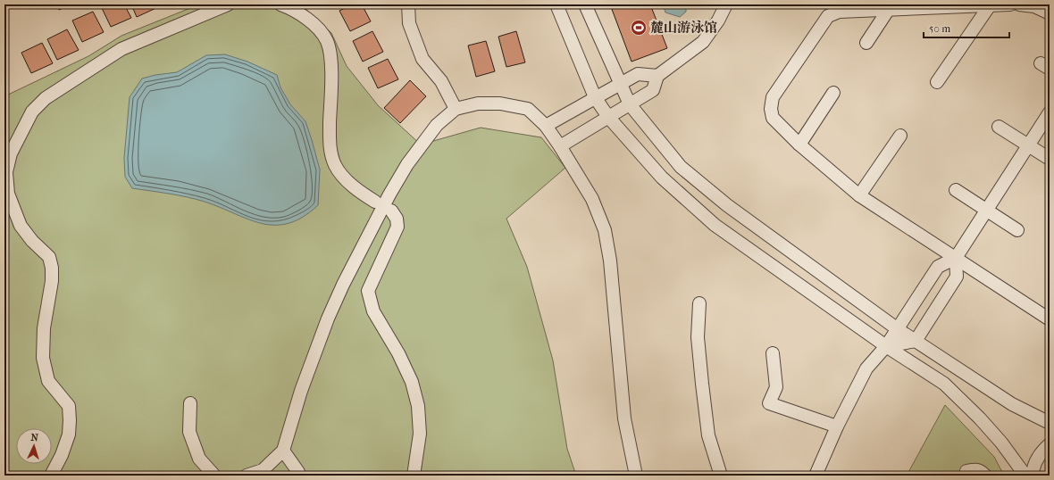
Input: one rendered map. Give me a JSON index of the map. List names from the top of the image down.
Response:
{
  "places": {
    "sports": ["麓山游泳馆"]
  },
  "scale_bar": "50 m",
  "north": "top"
}
